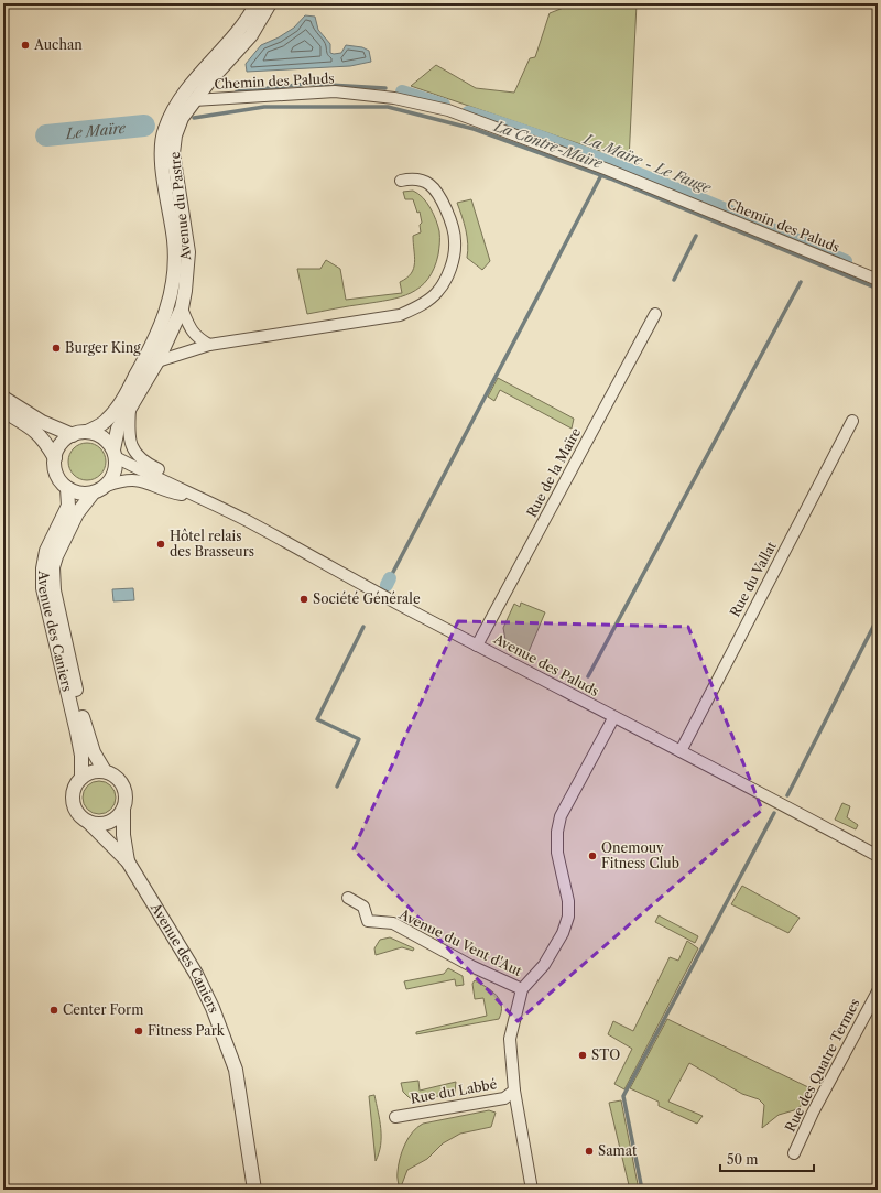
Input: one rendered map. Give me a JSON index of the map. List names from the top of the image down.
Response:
{
  "streets": {
    "street": [
      "Chemin des Paluds",
      "Avenue du Pastre",
      "Rue de la Maïre",
      "Rue du Vallat",
      "Avenue des Caniers",
      "Avenue des Paluds",
      "Avenue du Vent d'Aut",
      "Rue des Quatre Termes",
      "Rue du Labbé"
    ]
  },
  "crossings": [
    ["Chemin des Paluds", "Avenue du Pastre"],
    ["Avenue du Pastre", "Avenue des Caniers"],
    ["Avenue du Pastre", "Avenue des Paluds"],
    ["Rue de la Maïre", "Avenue des Paluds"],
    ["Rue du Vallat", "Avenue des Paluds"],
    ["Avenue des Caniers", "Avenue des Paluds"]
  ],
  "water": ["Le Maïre", "La Contre-Maïre", "La Maïre - Le Fauge"],
  "places": [
    "Auchan",
    "Burger King",
    "Hôtel relais des Brasseurs",
    "Société Générale",
    "Onemouv Fitness Club",
    "Center Form",
    "Fitness Park",
    "STO",
    "Samat"
  ],
  "scale_bar": "50 m"
}
